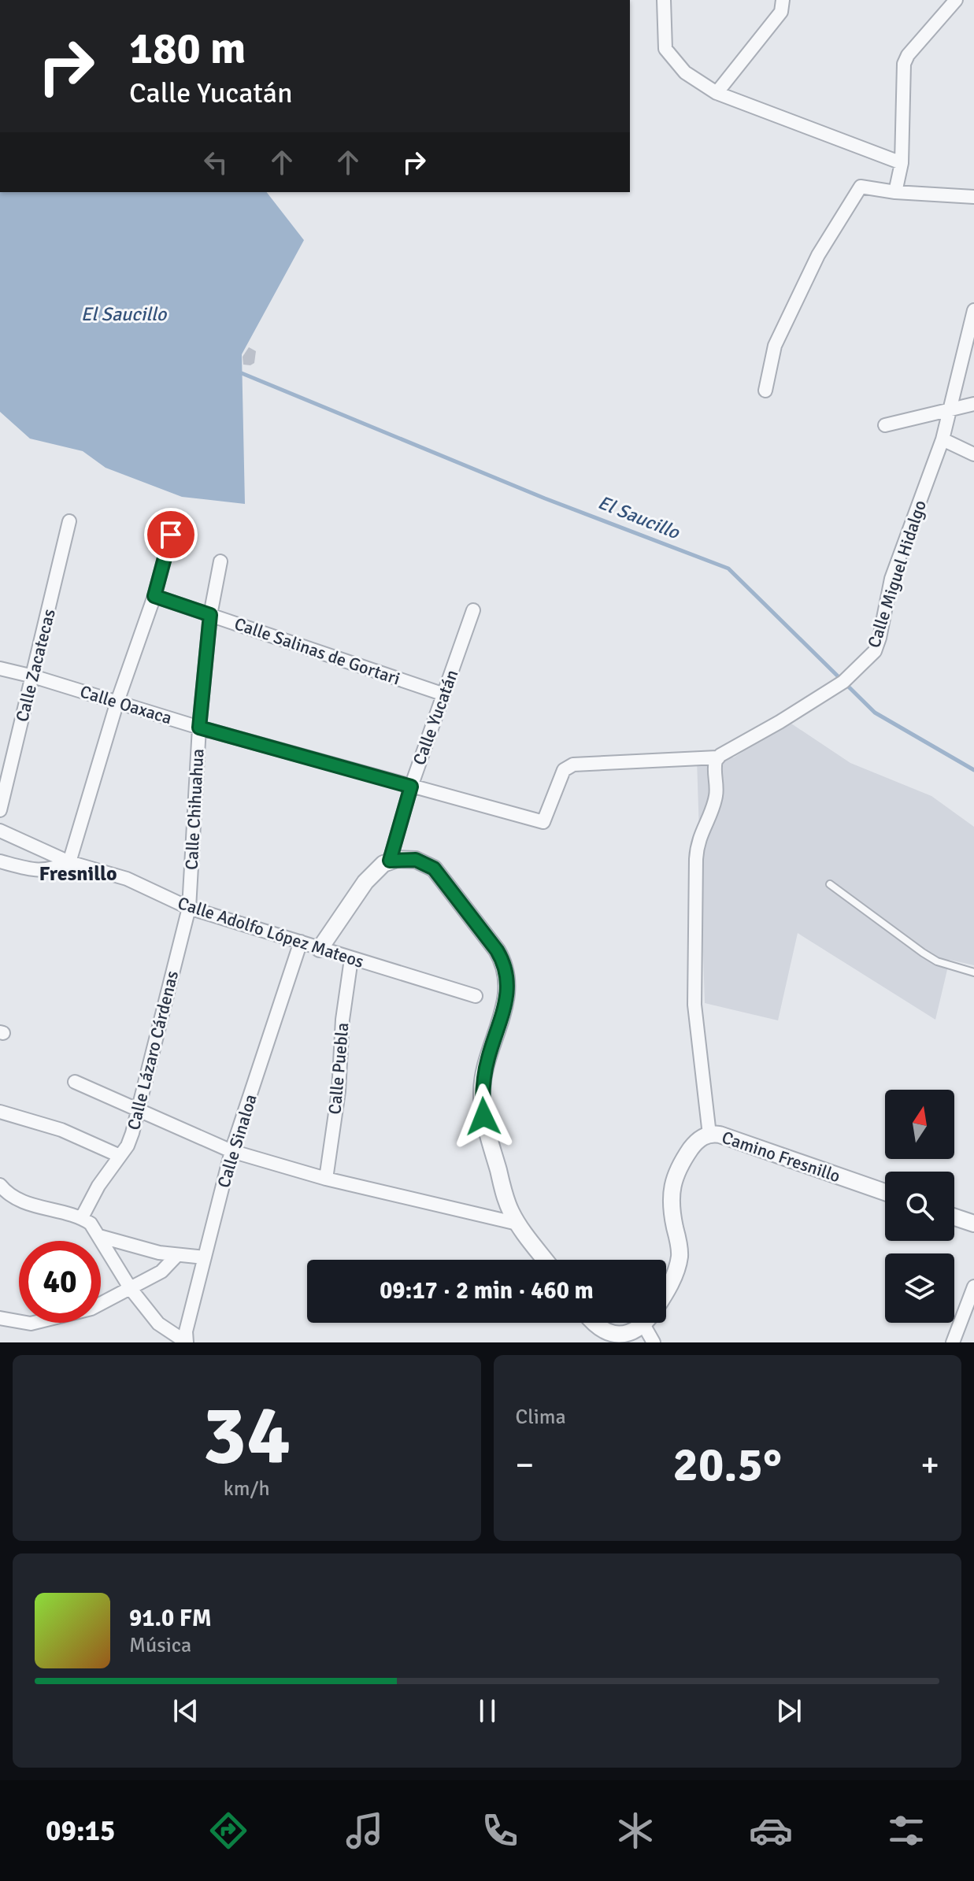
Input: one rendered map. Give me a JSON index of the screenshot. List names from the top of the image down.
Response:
{
  "streets": {
    "street": [
      "Calle Miguel Hidalgo",
      "Calle Salinas de Gortari",
      "Calle Zacatecas",
      "Calle Oaxaca",
      "Calle Yucatán",
      "Calle Chihuahua",
      "Calle Adolfo López Mateos",
      "Calle Lázaro Cárdenas",
      "Calle Puebla",
      "Calle Sinaloa",
      "Camino Fresnillo"
    ]
  },
  "crossings": [
    ["Calle Miguel Hidalgo", "Calle Oaxaca"],
    ["Calle Salinas de Gortari", "Calle Yucatán"],
    ["Calle Salinas de Gortari", "Calle Chihuahua"],
    ["Calle Zacatecas", "Calle Oaxaca"],
    ["Calle Oaxaca", "Calle Yucatán"],
    ["Calle Oaxaca", "Calle Chihuahua"],
    ["Calle Chihuahua", "Calle Adolfo López Mateos"],
    ["Calle Chihuahua", "Calle Lázaro Cárdenas"],
    ["Calle Adolfo López Mateos", "Calle Lázaro Cárdenas"],
    ["Calle Adolfo López Mateos", "Calle Puebla"],
    ["Calle Adolfo López Mateos", "Calle Sinaloa"]
  ],
  "districts": ["Fresnillo"],
  "water": ["El Saucillo"],
  "north": "top",
  "page": {
    "turn": ["180 m", "Calle Yucatán"],
    "limit": "40",
    "trip": "09:17 · 2 min · 460 m",
    "tile": [
      ["34", "km/h"],
      "Clima"
    ],
    "heat": ["−", "20.5°", "+"],
    "song": ["91.0 FM", "Música"],
    "tabs": "09:15"
  }
}
